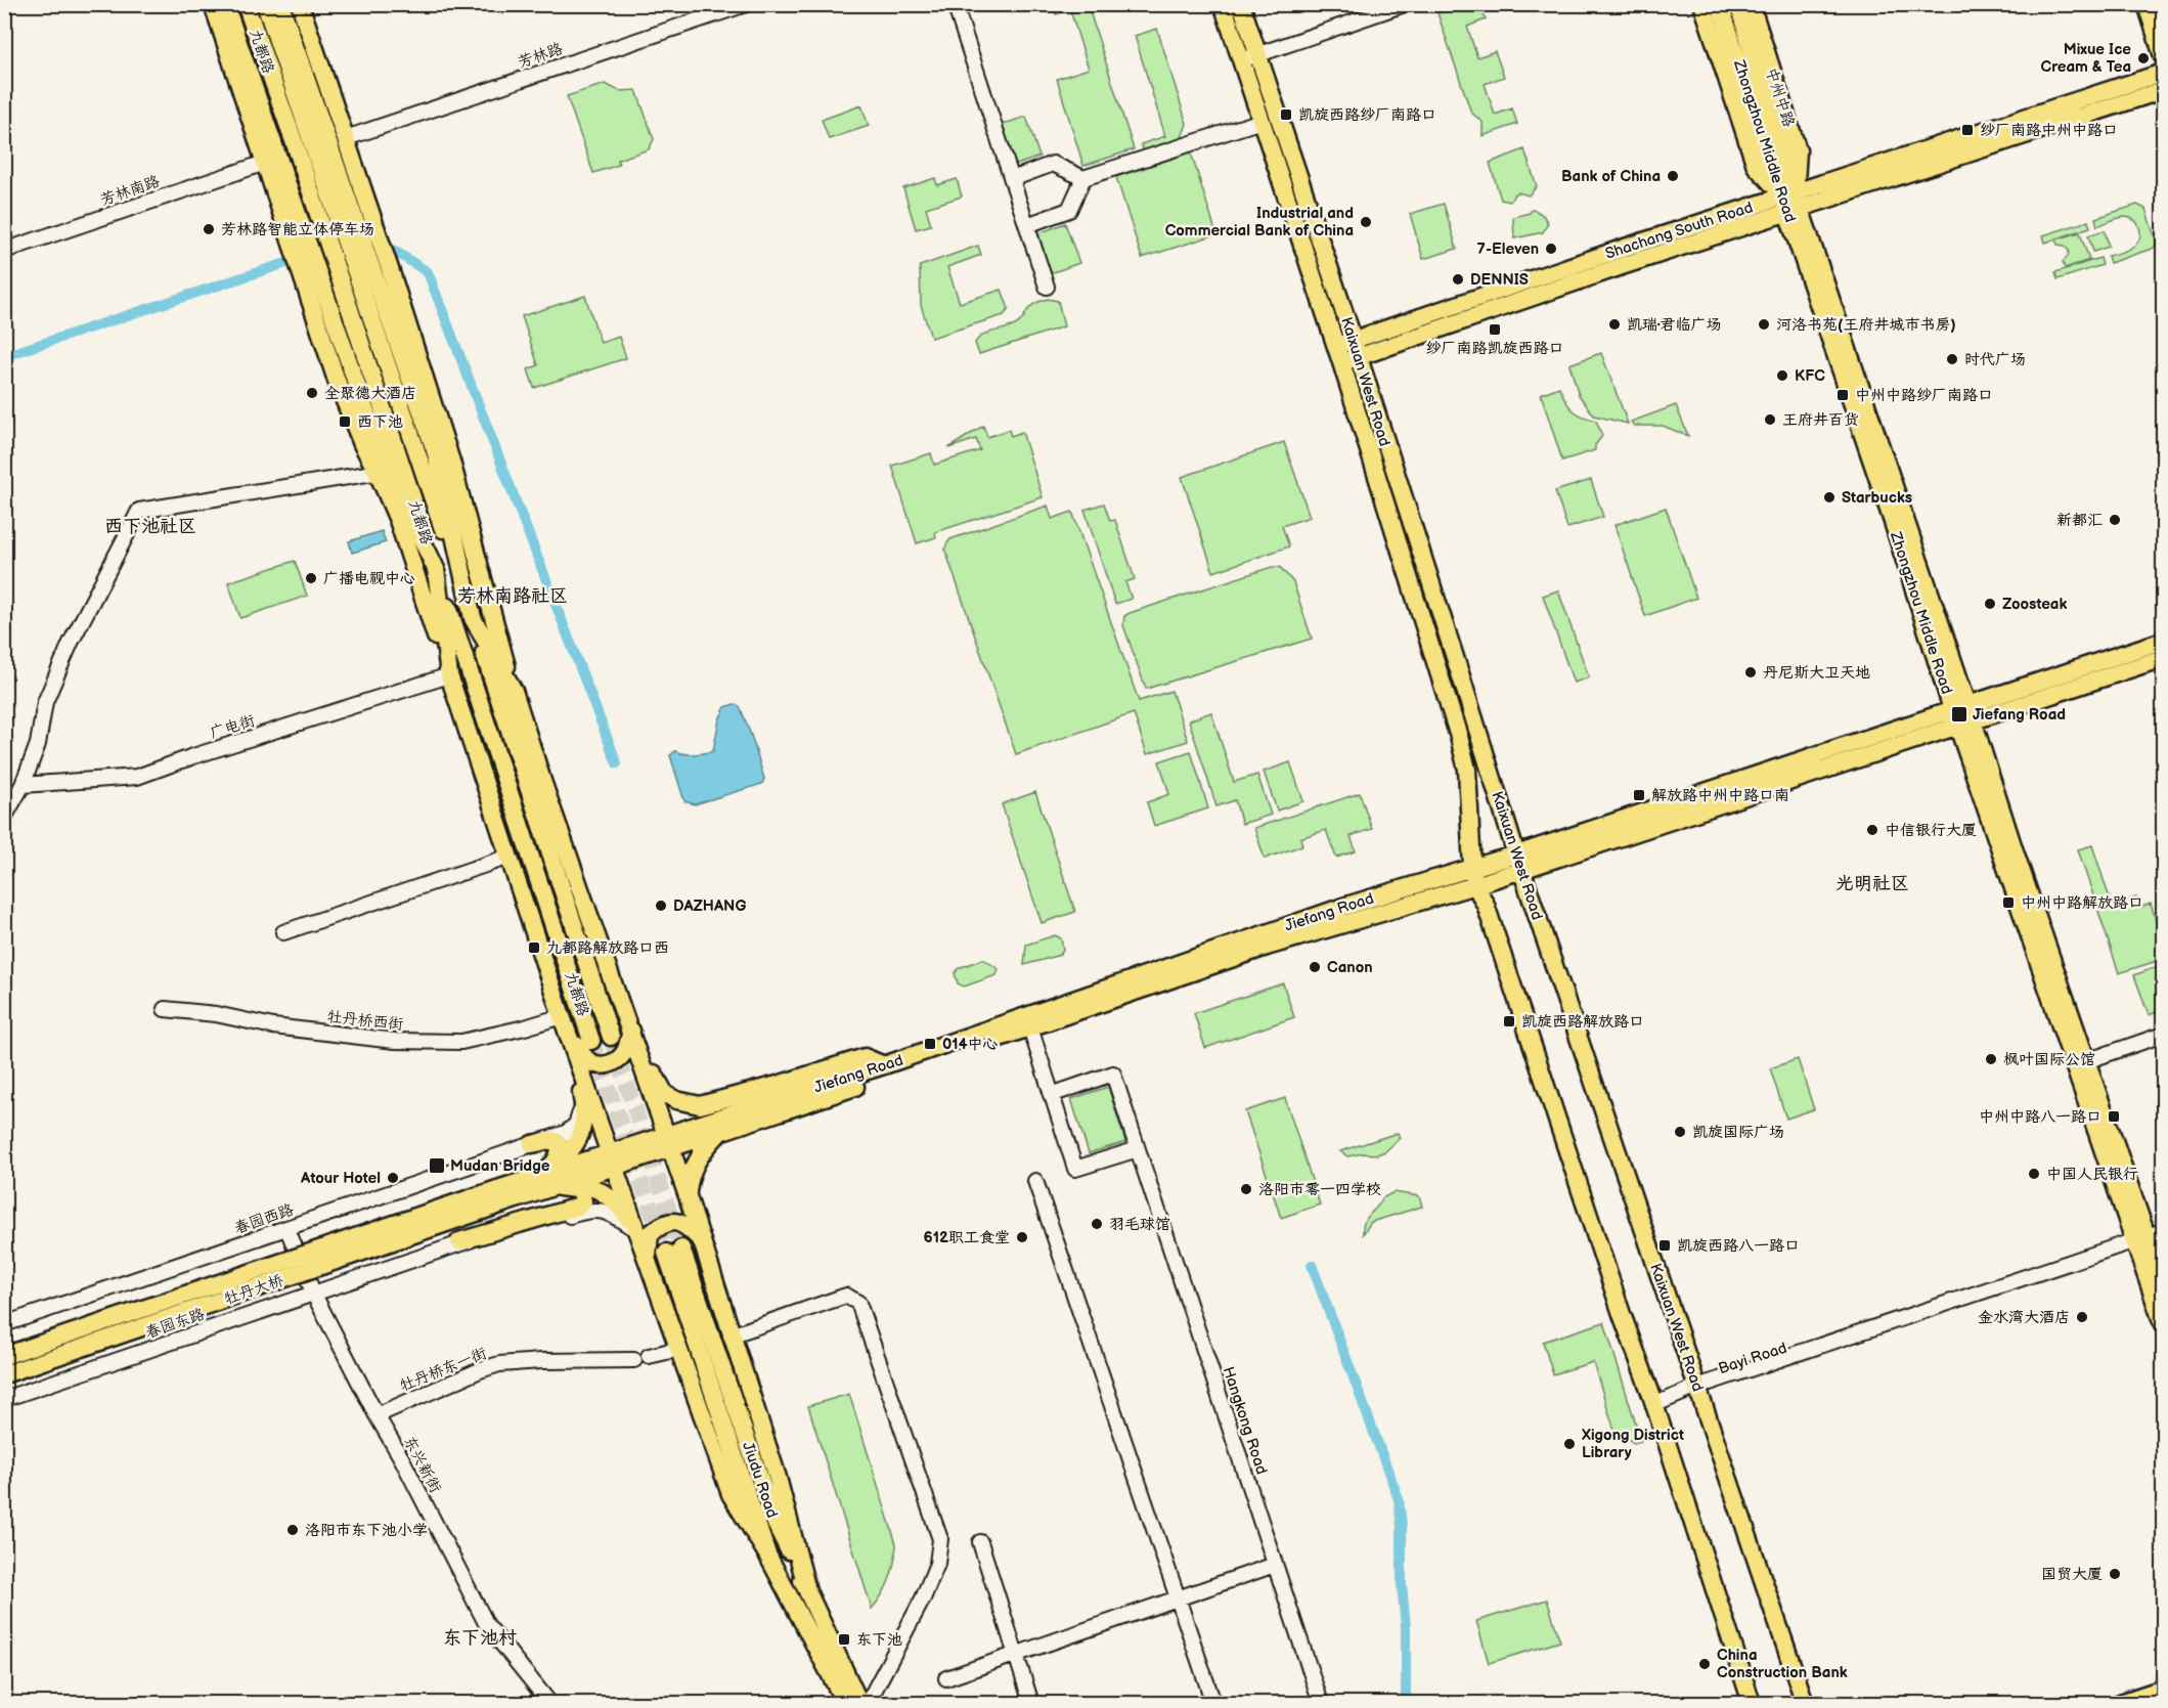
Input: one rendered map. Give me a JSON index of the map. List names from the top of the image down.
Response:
{
  "streets": {
    "main road": [
      "九都路",
      "中州中路",
      "Zhongzhou Middle Road",
      "Shachang South Road",
      "Kaixuan West Road",
      "Jiefang Road",
      "牡丹大桥",
      "Jiudu Road"
    ],
    "street": [
      "芳林路",
      "芳林南路",
      "广电街",
      "牡丹桥西街",
      "春园西路",
      "春园东路",
      "Bayi Road",
      "牡丹桥东一街",
      "Hangkong Road",
      "东兴新街"
    ]
  },
  "crossings": [
    ["九都路", "芳林南路"],
    ["九都路", "广电街"],
    ["中州中路", "Zhongzhou Middle Road"],
    ["中州中路", "Shachang South Road"],
    ["Zhongzhou Middle Road", "Shachang South Road"],
    ["Zhongzhou Middle Road", "Jiefang Road"],
    ["Zhongzhou Middle Road", "Bayi Road"],
    ["Shachang South Road", "Kaixuan West Road"],
    ["Kaixuan West Road", "Jiefang Road"],
    ["Kaixuan West Road", "Bayi Road"],
    ["Jiefang Road", "牡丹大桥"],
    ["春园西路", "东兴新街"],
    ["春园东路", "东兴新街"],
    ["牡丹桥东一街", "东兴新街"]
  ],
  "districts": [
    "西下池社区",
    "芳林南路社区",
    "光明社区",
    "东下池村"
  ],
  "places": {
    "other": [
      "Mixue Ice Cream & Tea",
      "Bank of China",
      "Industrial and Commercial Bank of China",
      "芳林路智能立体停车场",
      "7-Eleven",
      "DENNIS",
      "凯瑞·君临广场",
      "河洛书苑(王府井城市书房)",
      "时代广场",
      "KFC",
      "全聚德大酒店",
      "王府井百货",
      "Starbucks",
      "新都汇",
      "广播电视中心",
      "Zoosteak",
      "丹尼斯大卫天地",
      "中信银行大厦",
      "DAZHANG",
      "Canon",
      "枫叶国际公馆",
      "凯旋国际广场",
      "中国人民银行",
      "Atour Hotel",
      "洛阳市零一四学校",
      "羽毛球馆",
      "612职工食堂",
      "金水湾大酒店",
      "Xigong District Library",
      "洛阳市东下池小学",
      "国贸大厦",
      "China Construction Bank"
    ],
    "transit": [
      "凯旋西路纱厂南路口",
      "纱厂南路中州中路口",
      "纱厂南路凯旋西路口",
      "中州中路纱厂南路口",
      "西下池",
      "Jiefang Road",
      "解放路中州中路口南",
      "中州中路解放路口",
      "九都路解放路口西",
      "凯旋西路解放路口",
      "014中心",
      "中州中路八一路口",
      "Mudan Bridge",
      "凯旋西路八一路口",
      "东下池"
    ]
  }
}
